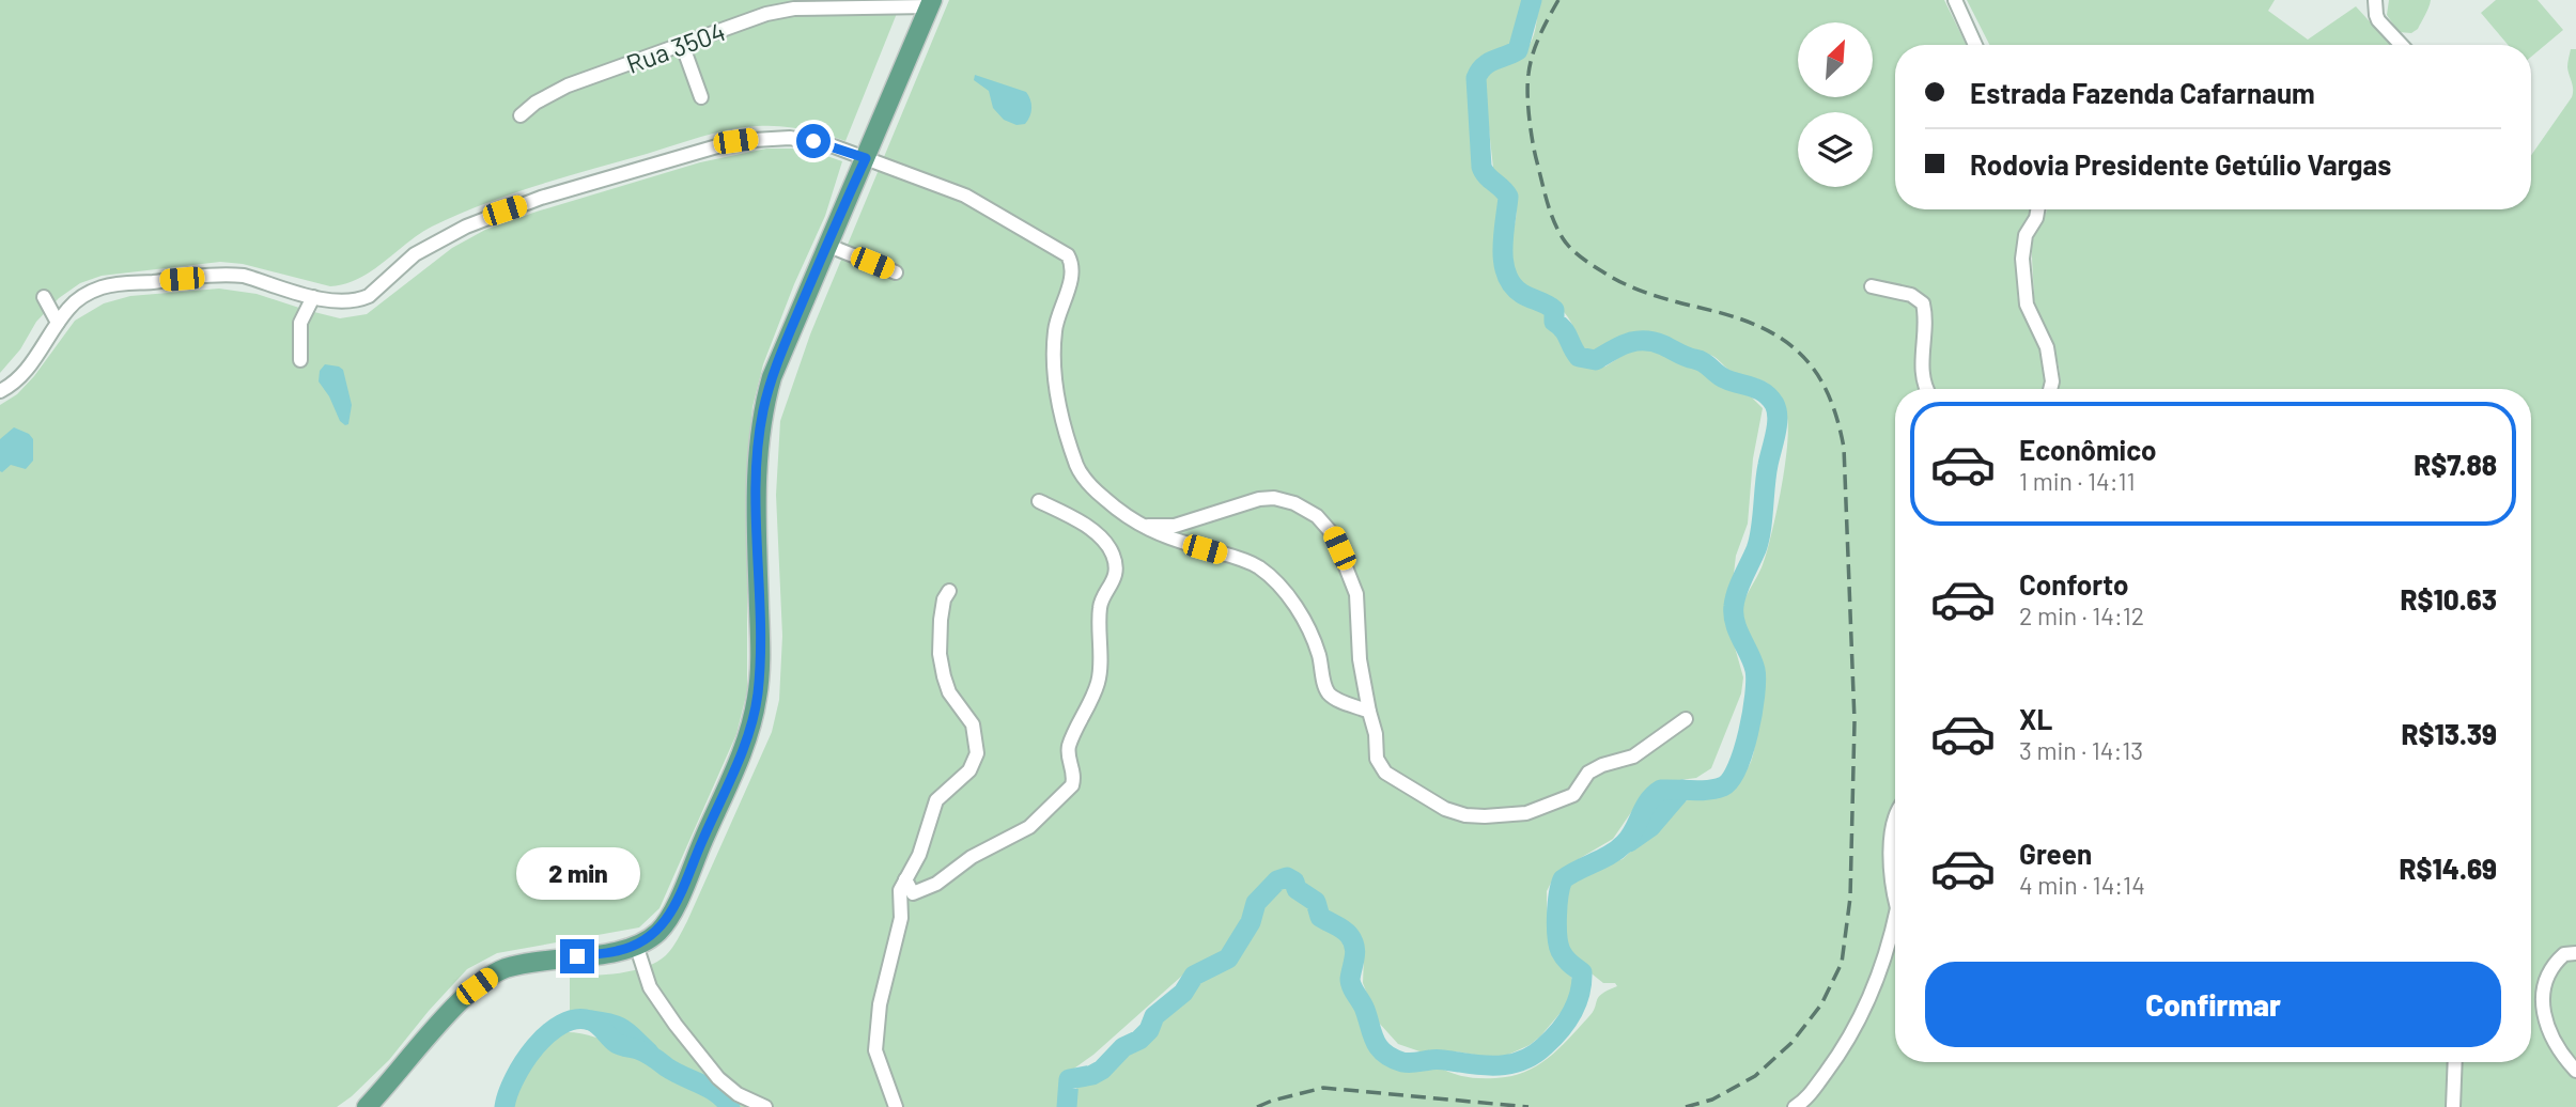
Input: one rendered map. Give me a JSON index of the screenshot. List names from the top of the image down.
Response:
{
  "streets": {
    "street": ["Rua 3504"]
  },
  "north": "top right",
  "page": {
    "banner": ["Estrada Fazenda Cafarnaum", "Rodovia Presidente Getúlio Vargas"],
    "list": [
      {
        "name": "Econômico",
        "note": "1 min · 14:11",
        "value": "R$7.88"
      },
      {
        "name": "Conforto",
        "note": "2 min · 14:12",
        "value": "R$10.63"
      },
      {
        "name": "XL",
        "note": "3 min · 14:13",
        "value": "R$13.39"
      },
      {
        "name": "Green",
        "note": "4 min · 14:14",
        "value": "R$14.69"
      }
    ],
    "bubble": "2 min",
    "buttons": "Confirmar"
  }
}
